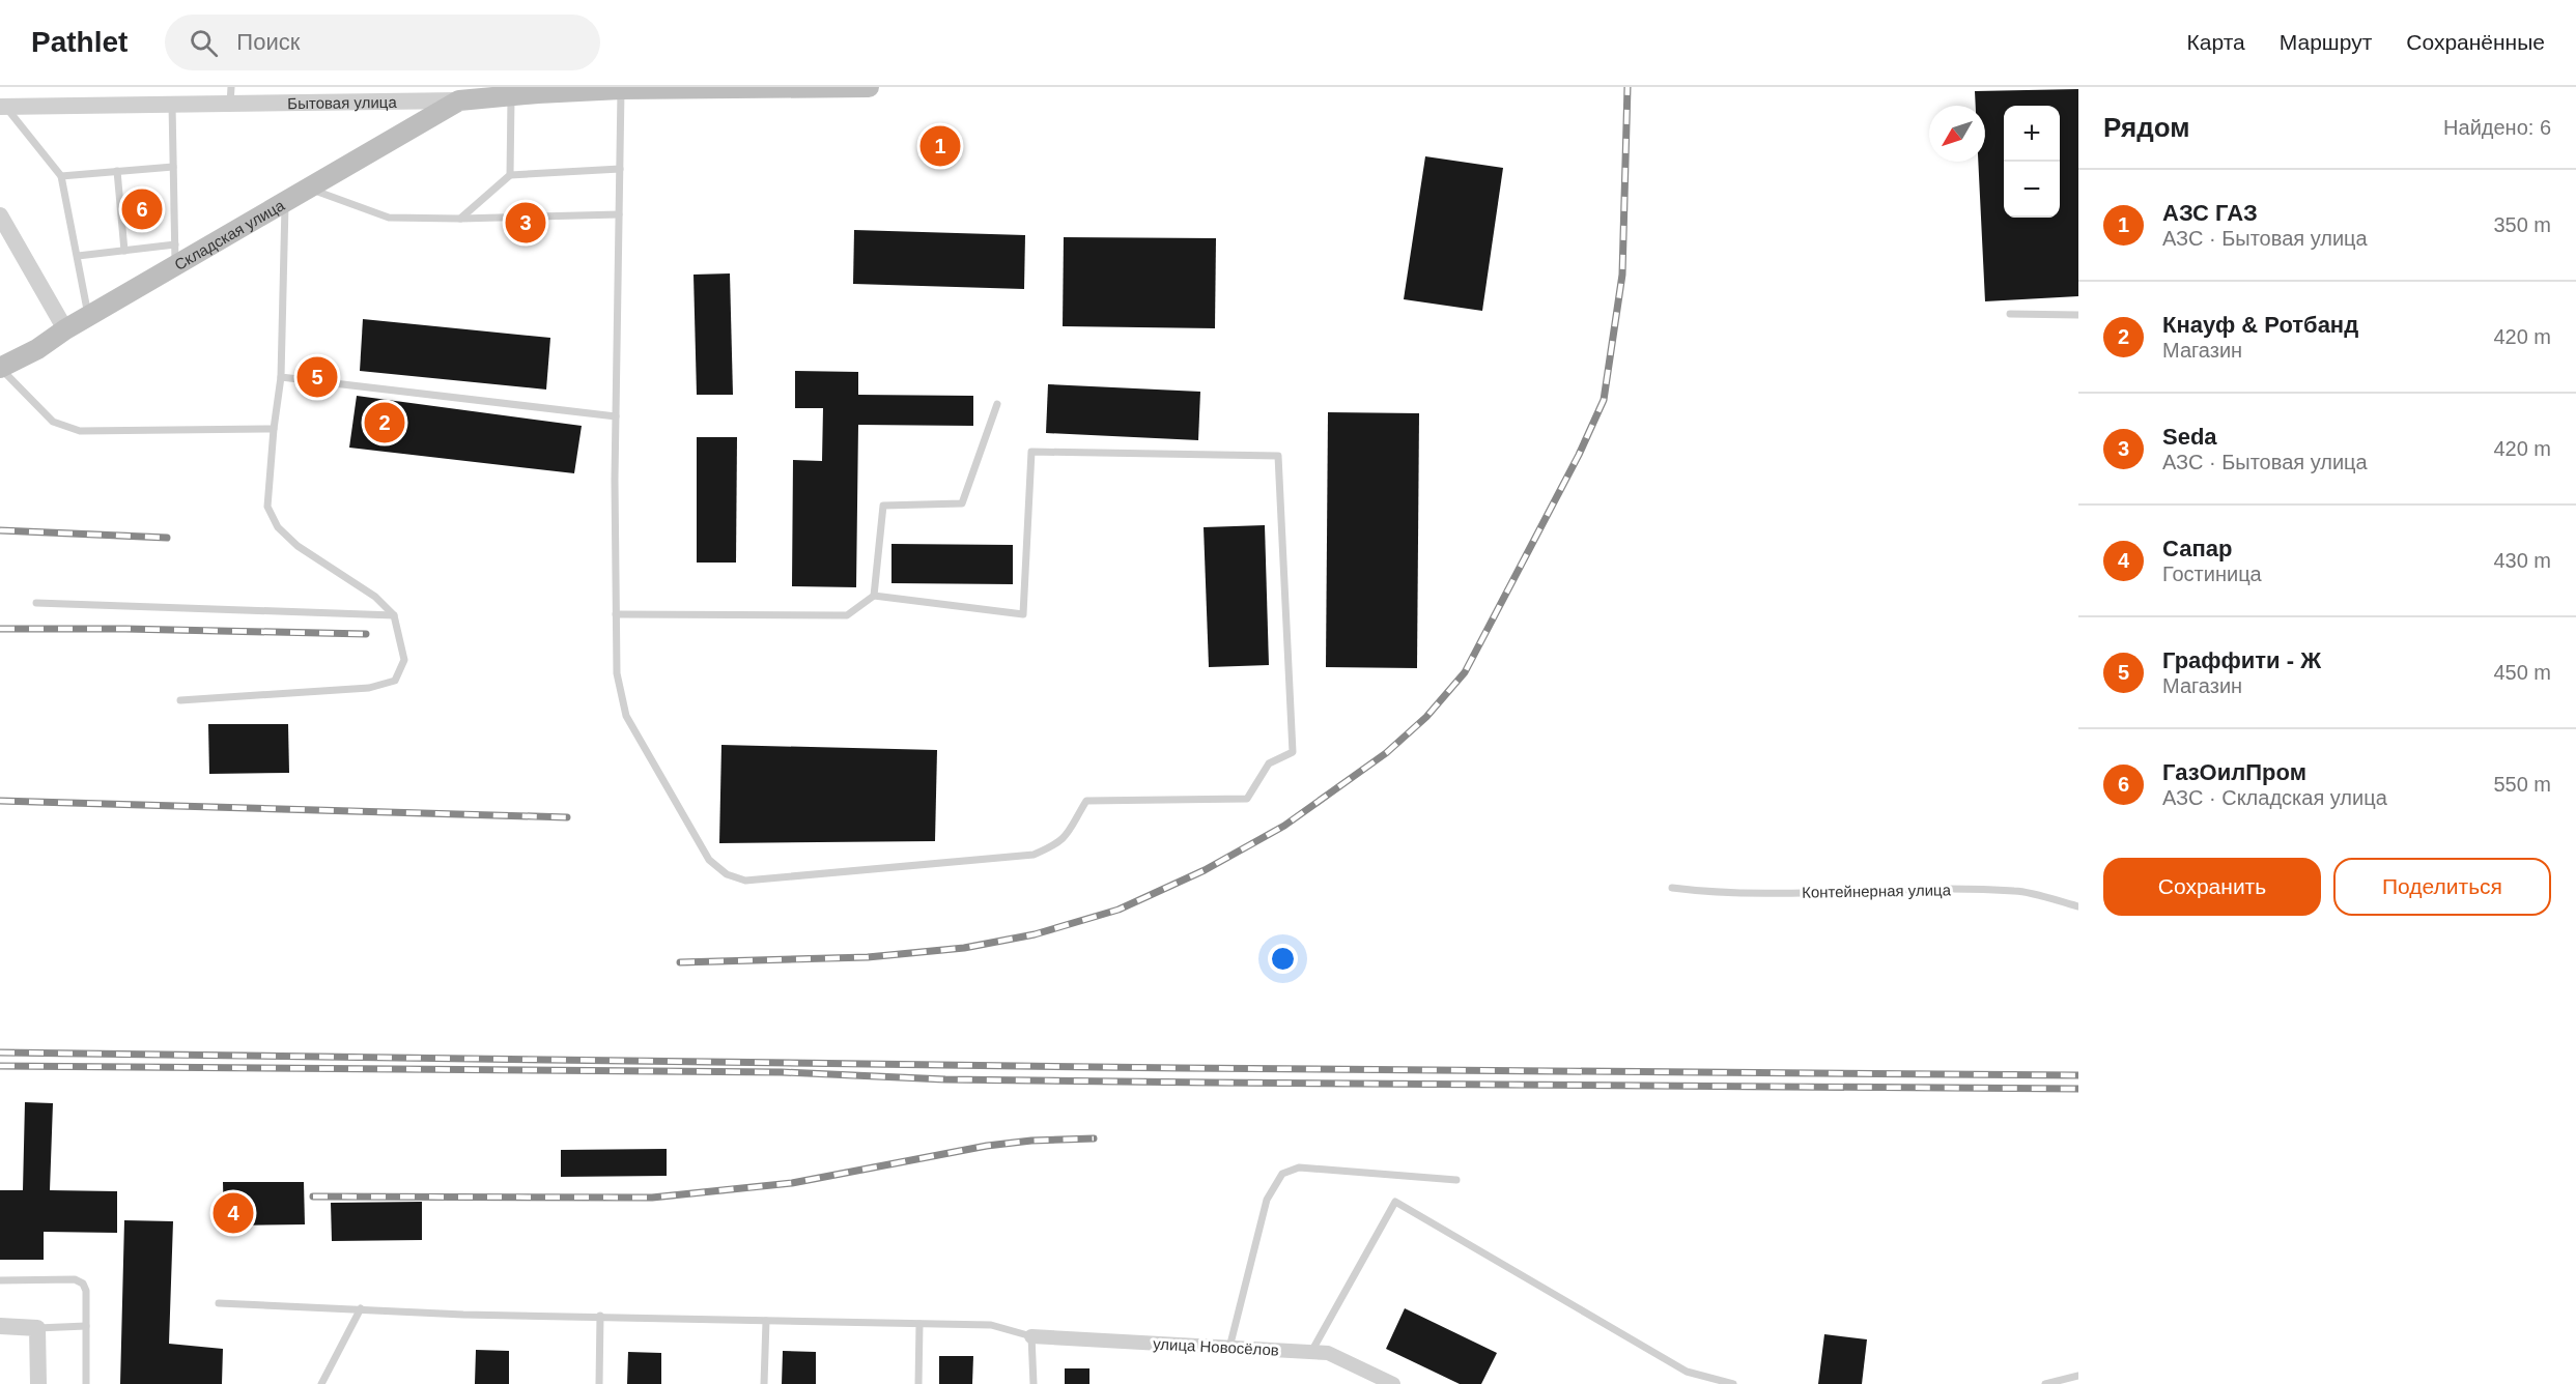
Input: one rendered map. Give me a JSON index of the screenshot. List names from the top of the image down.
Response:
{
  "streets": {
    "main road": ["Бытовая улица", "Складская улица"],
    "street": ["улица Новосёлов"],
    "lane": ["Контейнерная улица"]
  },
  "crossings": [
    ["Бытовая улица", "Складская улица"]
  ],
  "north": "bottom left",
  "page": {
    "header": "Pathlet",
    "search": "Поиск",
    "nav": ["Карта", "Маршрут", "Сохранённые"],
    "heading": ["Рядом", "Найдено: 6"],
    "map_buttons": ["+", "−"],
    "pins": [
      "1",
      "6",
      "3",
      "5",
      "2",
      "4"
    ],
    "list": [
      {
        "mark": "1",
        "name": "АЗС ГАЗ",
        "note": "АЗС · Бытовая улица",
        "value": "350 m"
      },
      {
        "mark": "2",
        "name": "Кнауф & Ротбанд",
        "note": "Магазин",
        "value": "420 m"
      },
      {
        "mark": "3",
        "name": "Seda",
        "note": "АЗС · Бытовая улица",
        "value": "420 m"
      },
      {
        "mark": "4",
        "name": "Сапар",
        "note": "Гостиница",
        "value": "430 m"
      },
      {
        "mark": "5",
        "name": "Граффити - Ж",
        "note": "Магазин",
        "value": "450 m"
      },
      {
        "mark": "6",
        "name": "ГазОилПром",
        "note": "АЗС · Складская улица",
        "value": "550 m"
      }
    ],
    "buttons": ["Сохранить", "Поделиться"]
  }
}
